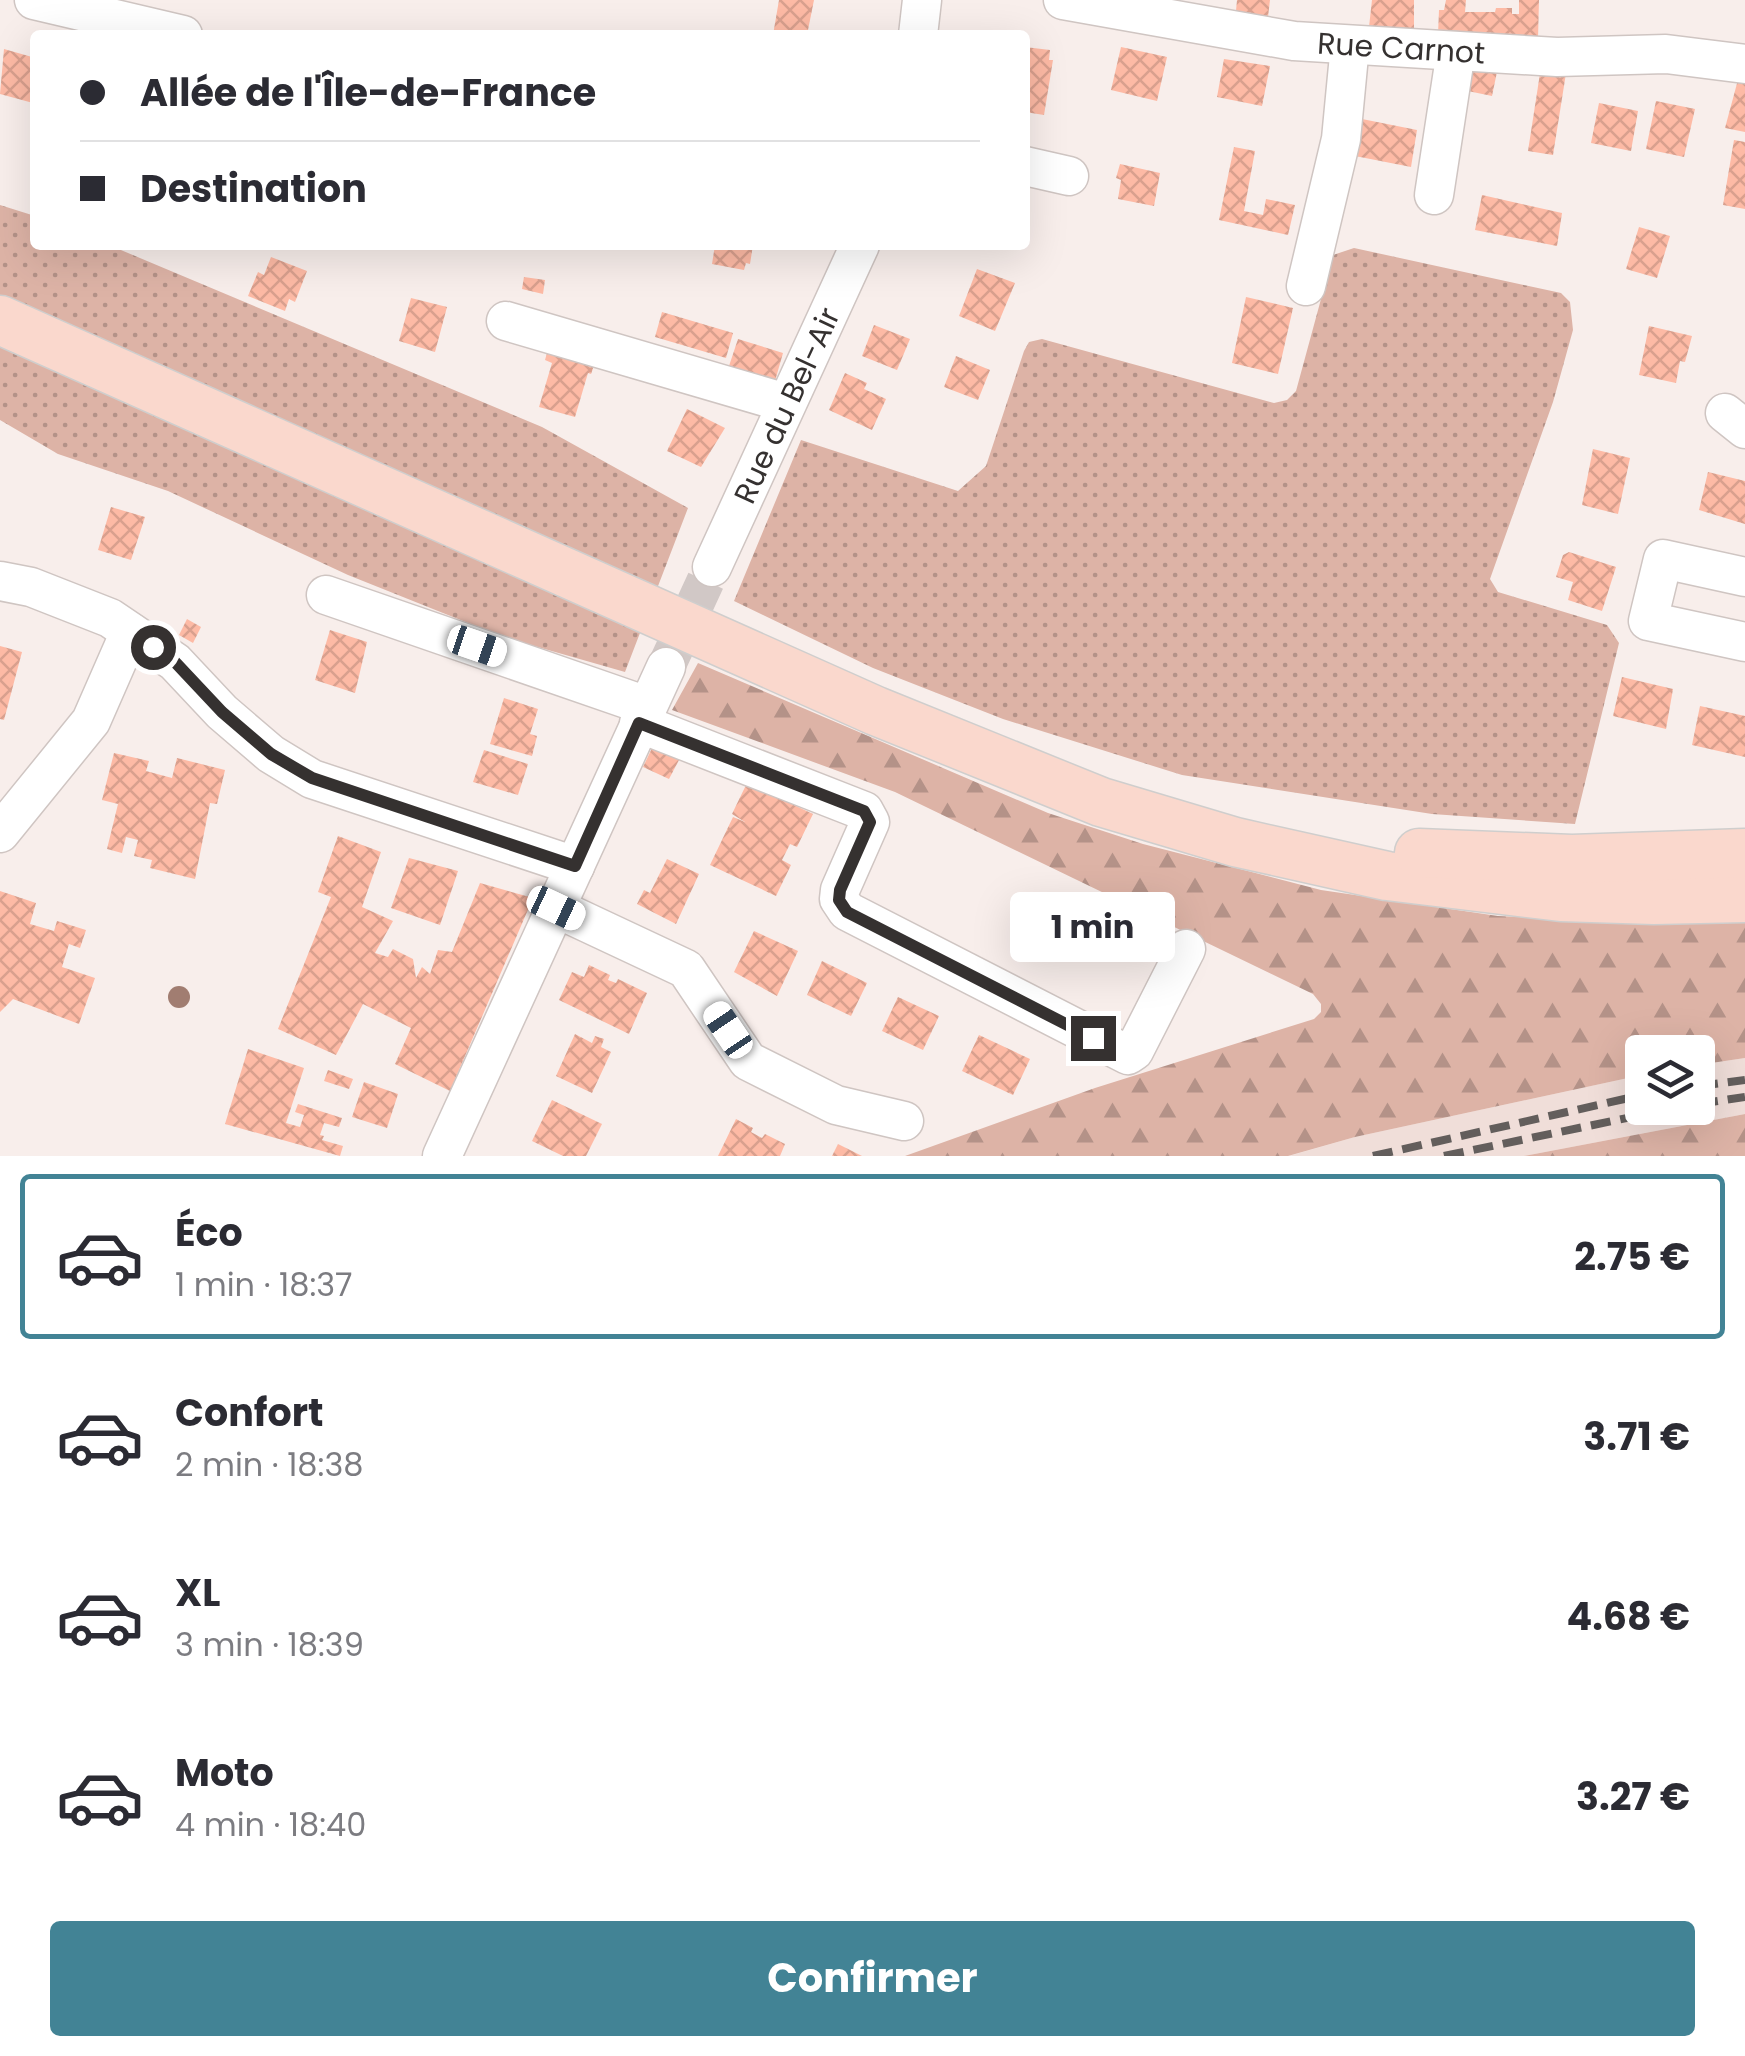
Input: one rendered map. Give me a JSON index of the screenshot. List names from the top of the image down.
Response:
{
  "streets": {
    "street": ["Rue Carnot", "Rue du Bel-Air"]
  },
  "page": {
    "banner": ["Allée de l'Île-de-France", "Destination"],
    "bubble": "1 min",
    "list": [
      {
        "name": "Éco",
        "note": "1 min · 18:37",
        "value": "2.75 €"
      },
      {
        "name": "Confort",
        "note": "2 min · 18:38",
        "value": "3.71 €"
      },
      {
        "name": "XL",
        "note": "3 min · 18:39",
        "value": "4.68 €"
      },
      {
        "name": "Moto",
        "note": "4 min · 18:40",
        "value": "3.27 €"
      }
    ],
    "buttons": "Confirmer"
  }
}
